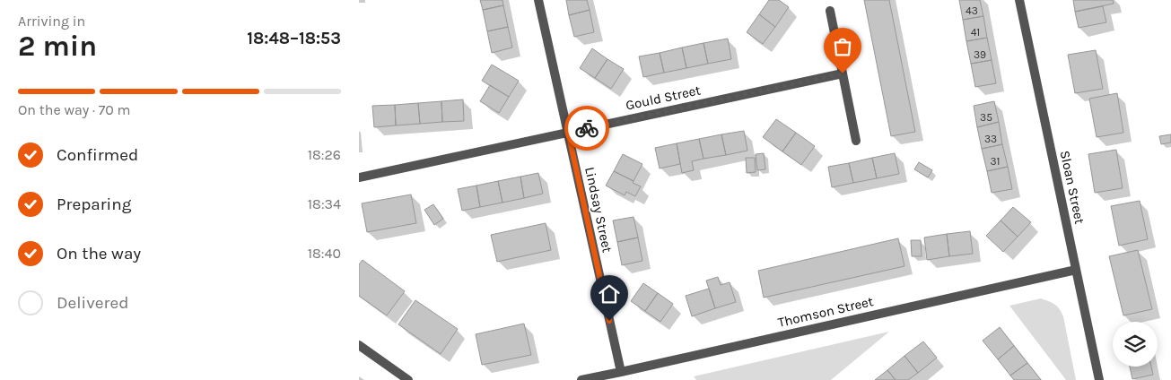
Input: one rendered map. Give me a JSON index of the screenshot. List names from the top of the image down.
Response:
{
  "streets": {
    "street": [
      "Gould Street",
      "Sloan Street",
      "Lindsay Street",
      "Thomson Street"
    ]
  },
  "crossings": [
    ["Gould Street", "Lindsay Street"],
    ["Sloan Street", "Thomson Street"],
    ["Lindsay Street", "Thomson Street"]
  ],
  "house_numbers": [
    "43",
    "41",
    "39",
    "35",
    "33",
    "31"
  ],
  "page": {
    "heading": ["2 min", "Arriving in", "18:48–18:53"],
    "bar": "On the way · 70 m",
    "list": [
      ["Confirmed", "18:26"],
      ["Preparing", "18:34"],
      ["On the way", "18:40"],
      "Delivered"
    ]
  }
}
